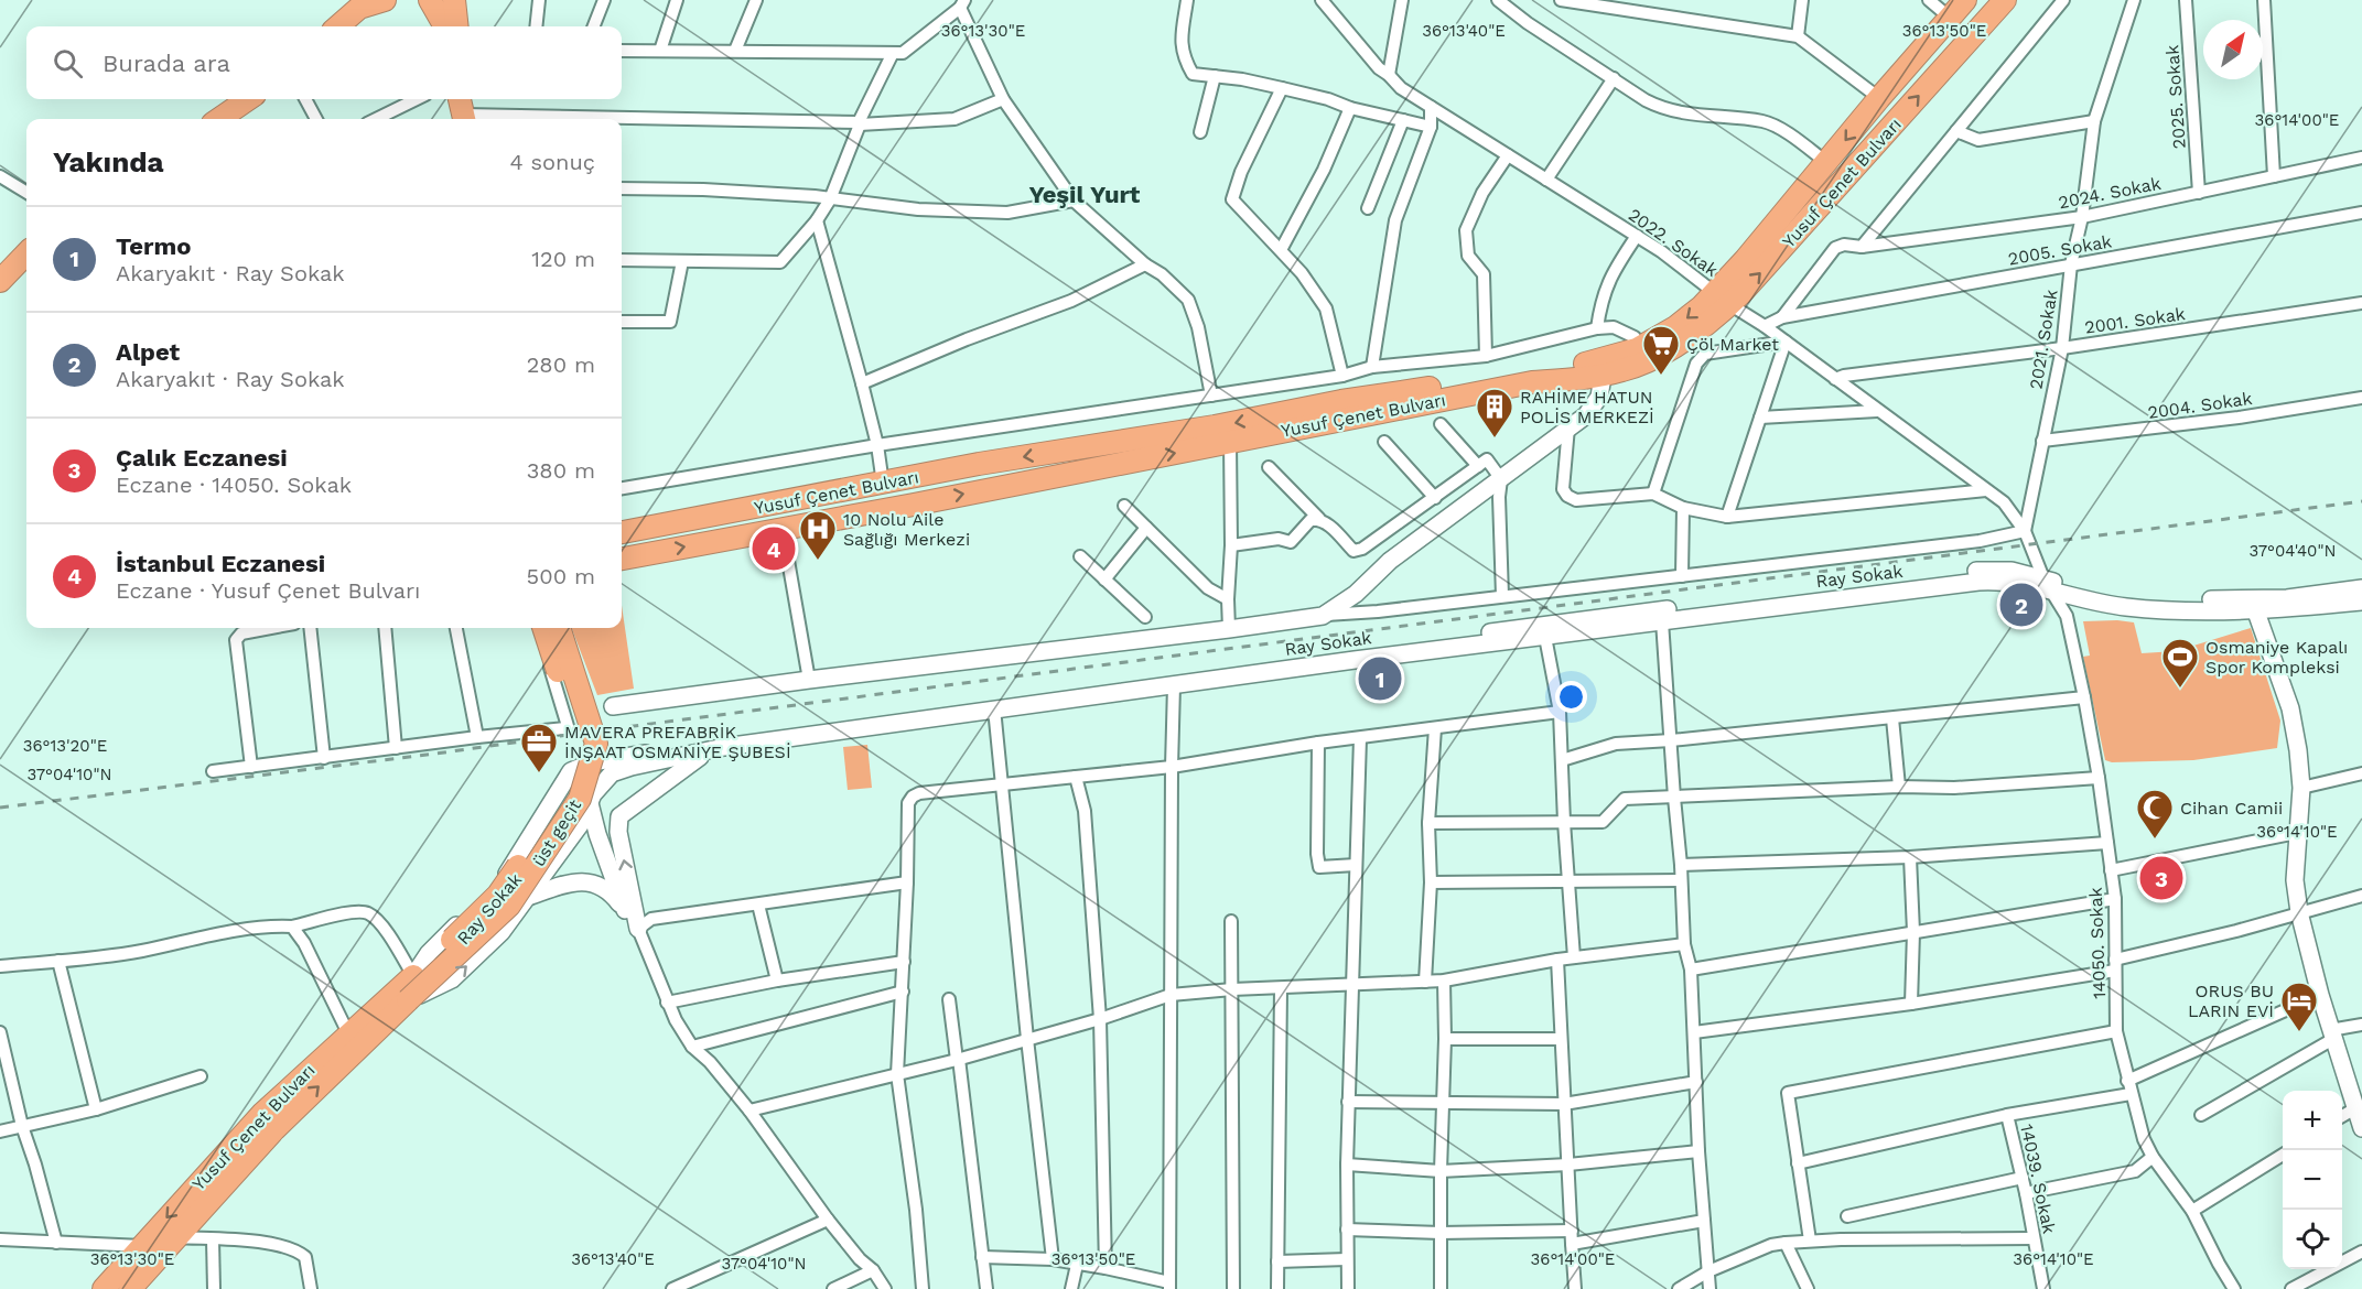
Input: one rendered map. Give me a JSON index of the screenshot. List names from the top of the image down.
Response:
{
  "streets": {
    "highway": ["Yusuf Çenet Bulvarı", "üst geçit"],
    "street": [
      "2025. Sokak",
      "2024. Sokak",
      "2022. Sokak",
      "2005. Sokak",
      "2001. Sokak",
      "2021. Sokak",
      "2004. Sokak",
      "Ray Sokak",
      "14050. Sokak",
      "14039. Sokak"
    ]
  },
  "crossings": [
    ["2025. Sokak", "2024. Sokak"],
    ["Yusuf Çenet Bulvarı", "2022. Sokak"],
    ["Yusuf Çenet Bulvarı", "Ray Sokak"],
    ["Yusuf Çenet Bulvarı", "üst geçit"],
    ["2024. Sokak", "2005. Sokak"],
    ["2024. Sokak", "2021. Sokak"],
    ["2022. Sokak", "2005. Sokak"],
    ["2022. Sokak", "2001. Sokak"],
    ["2022. Sokak", "2021. Sokak"],
    ["2022. Sokak", "14050. Sokak"],
    ["2005. Sokak", "2021. Sokak"],
    ["2001. Sokak", "2021. Sokak"],
    ["2021. Sokak", "2004. Sokak"],
    ["2021. Sokak", "14050. Sokak"],
    ["Ray Sokak", "üst geçit"],
    ["Ray Sokak", "14050. Sokak"]
  ],
  "districts": ["Yeşil Yurt"],
  "places": {
    "supermarket": ["Çöl Market"],
    "building": ["RAHİME HATUN POLİS MERKEZİ"],
    "hospital": ["10 Nolu Aile Sağlığı Merkezi"],
    "sports": ["Osmaniye Kapalı Spor Kompleksi"],
    "office": ["MAVERA PREFABRİK İNŞAAT OSMANİYE ŞUBESİ"],
    "mosque": ["Cihan Camii"],
    "hotel": ["ORUS BU LARIN EVİ"]
  },
  "north": "top right",
  "page": {
    "search": "Burada ara",
    "heading": ["Yakında", "4 sonuç"],
    "list": [
      {
        "mark": "1",
        "name": "Termo",
        "note": "Akaryakıt · Ray Sokak",
        "value": "120 m"
      },
      {
        "mark": "2",
        "name": "Alpet",
        "note": "Akaryakıt · Ray Sokak",
        "value": "280 m"
      },
      {
        "mark": "3",
        "name": "Çalık Eczanesi",
        "note": "Eczane · 14050. Sokak",
        "value": "380 m"
      },
      {
        "mark": "4",
        "name": "İstanbul Eczanesi",
        "note": "Eczane · Yusuf Çenet Bulvarı",
        "value": "500 m"
      }
    ],
    "pins": [
      "4",
      "2",
      "1",
      "3"
    ],
    "map_buttons": ["+", "−"]
  },
  "coordinates": [
    "36°13'30\"E",
    "36°13'40\"E",
    "36°13'50\"E",
    "36°14'00\"E",
    "37°04'40\"N",
    "36°13'20\"E",
    "37°04'10\"N",
    "36°14'10\"E"
  ]
}
